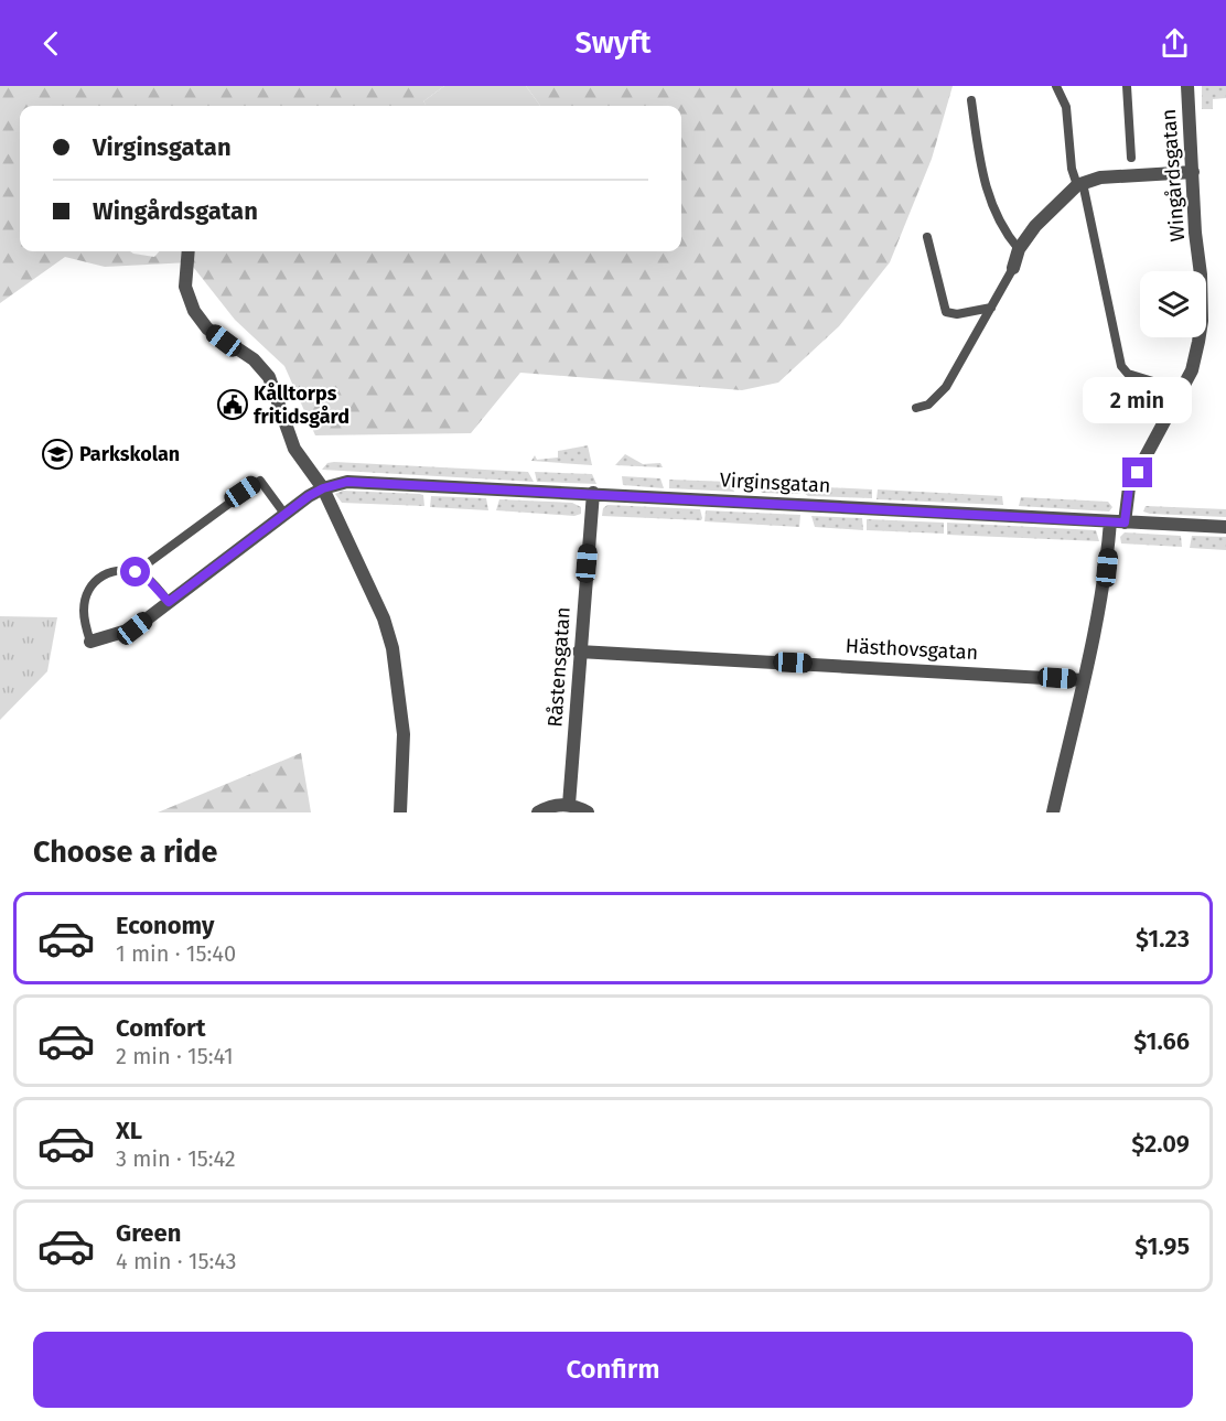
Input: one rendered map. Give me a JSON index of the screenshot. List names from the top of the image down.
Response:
{
  "streets": {
    "street": [
      "Wingårdsgatan",
      "Virginsgatan",
      "Hästhovsgatan",
      "Råstensgatan"
    ]
  },
  "crossings": [
    ["Wingårdsgatan", "Virginsgatan"],
    ["Wingårdsgatan", "Hästhovsgatan"],
    ["Virginsgatan", "Råstensgatan"],
    ["Hästhovsgatan", "Råstensgatan"]
  ],
  "places": {
    "public building": ["Kålltorps fritidsgård"],
    "school or university": ["Parkskolan"]
  },
  "page": {
    "header": "Swyft",
    "banner": ["Virginsgatan", "Wingårdsgatan"],
    "bubble": "2 min",
    "heading": "Choose a ride",
    "list": [
      {
        "name": "Economy",
        "note": "1 min · 15:40",
        "value": "$1.23"
      },
      {
        "name": "Comfort",
        "note": "2 min · 15:41",
        "value": "$1.66"
      },
      {
        "name": "XL",
        "note": "3 min · 15:42",
        "value": "$2.09"
      },
      {
        "name": "Green",
        "note": "4 min · 15:43",
        "value": "$1.95"
      }
    ],
    "buttons": "Confirm"
  }
}
